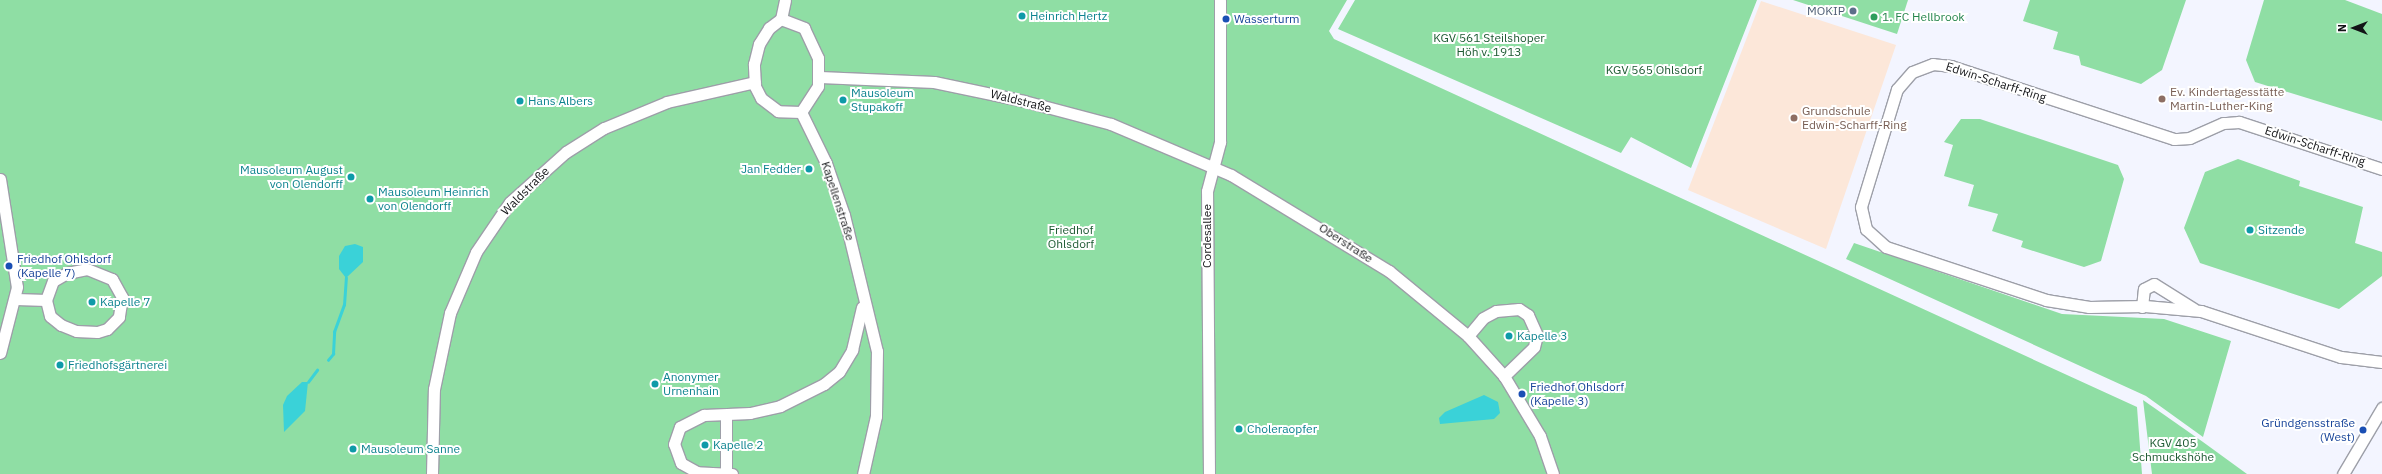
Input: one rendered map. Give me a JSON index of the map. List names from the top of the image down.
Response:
{
  "streets": {
    "street": [
      "Edwin-Scharff-Ring",
      "Waldstraße",
      "Kapellenstraße",
      "Cordesallee",
      "Oberstraße"
    ]
  },
  "crossings": [
    ["Waldstraße", "Kapellenstraße"],
    ["Waldstraße", "Cordesallee"],
    ["Waldstraße", "Oberstraße"],
    ["Cordesallee", "Oberstraße"]
  ],
  "parks": [
    "KGV 561 Steilshoper Höh v. 1913",
    "KGV 565 Ohlsdorf",
    "Friedhof Ohlsdorf",
    "KGV 405 Schmuckshöhe"
  ],
  "places": [
    "MOKIP",
    "Heinrich Hertz",
    "1. FC Hellbrook",
    "Wasserturm",
    "Ev. Kindertagesstätte Martin-Luther-King",
    "Mausoleum Stupakoff",
    "Hans Albers",
    "Grundschule Edwin-Scharff-Ring",
    "Jan Fedder",
    "Mausoleum August von Olendorff",
    "Mausoleum Heinrich von Olendorff",
    "Sitzende",
    "Friedhof Ohlsdorf (Kapelle 7)",
    "Kapelle 7",
    "Kapelle 3",
    "Friedhofsgärtnerei",
    "Anonymer Urnenhain",
    "Friedhof Ohlsdorf (Kapelle 3)",
    "Choleraopfer",
    "Gründgensstraße (West)",
    "Kapelle 2",
    "Mausoleum Sanne"
  ],
  "north": "left"
}
